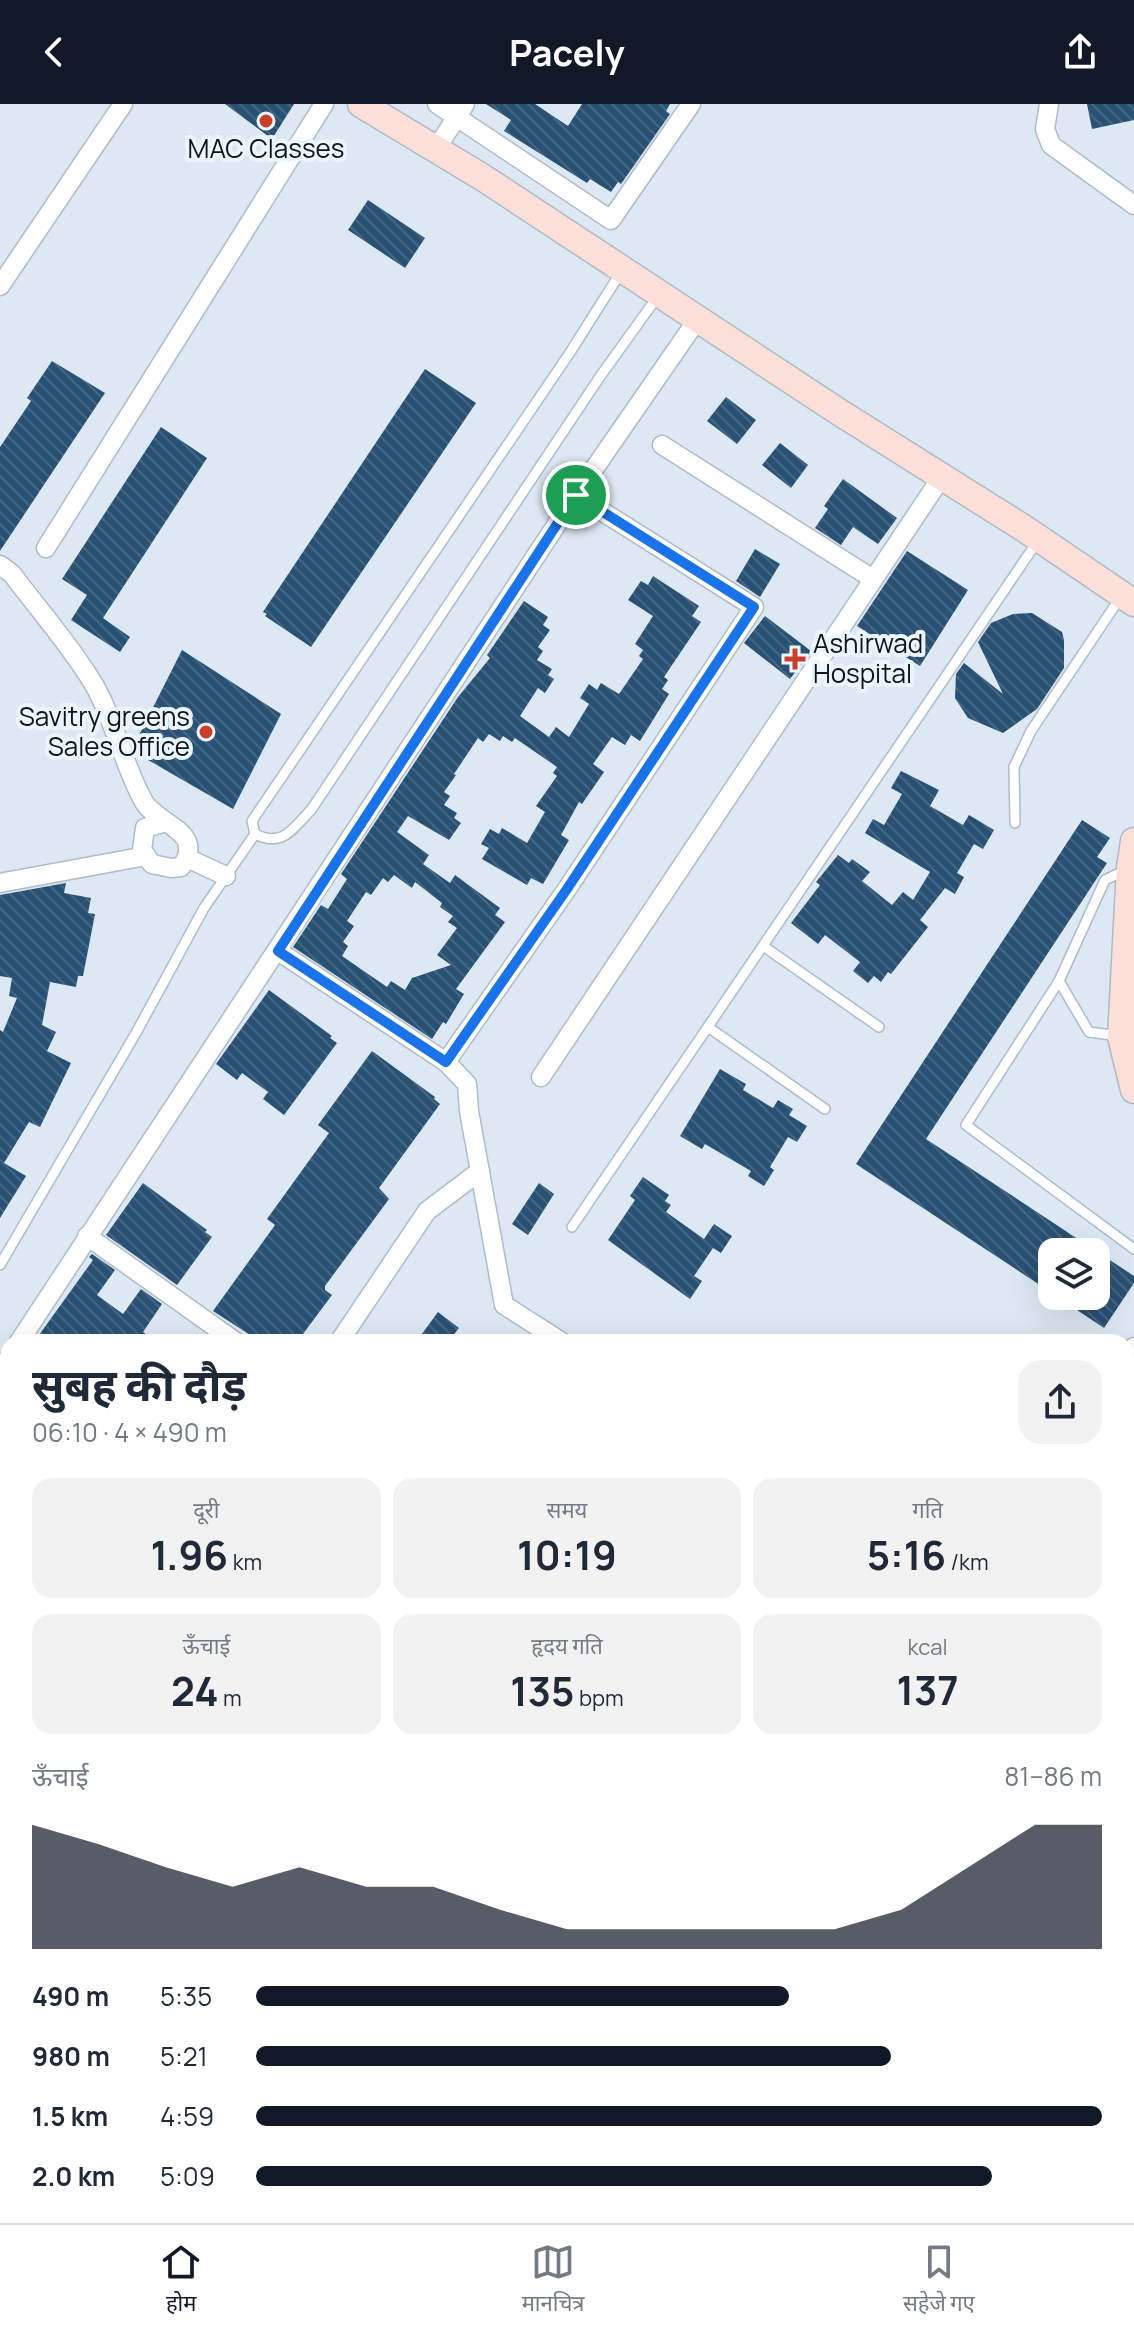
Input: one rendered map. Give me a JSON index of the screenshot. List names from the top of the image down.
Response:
{
  "places": {
    "other": ["MAC Classes", "Savitry greens Sales Office"],
    "health": ["Ashirwad Hospital"]
  },
  "page": {
    "header": "Pacely",
    "heading": ["सुबह की दौड़", "06:10 · 4 × 490 m"],
    "stats": [
      ["दूरी", "1.96 km"],
      ["समय", "10:19"],
      ["गति", "5:16 /km"],
      ["ऊँचाई", "24 m"],
      ["हृदय गति", "135 bpm"],
      ["kcal", "137"]
    ],
    "chart": ["ऊँचाई", "81–86 m"],
    "list": [
      {
        "name": "490 m",
        "note": "5:35"
      },
      {
        "name": "980 m",
        "note": "5:21"
      },
      {
        "name": "1.5 km",
        "note": "4:59"
      },
      {
        "name": "2.0 km",
        "note": "5:09"
      }
    ],
    "tabs": ["होम", "मानचित्र", "सहेजे गए"]
  }
}
